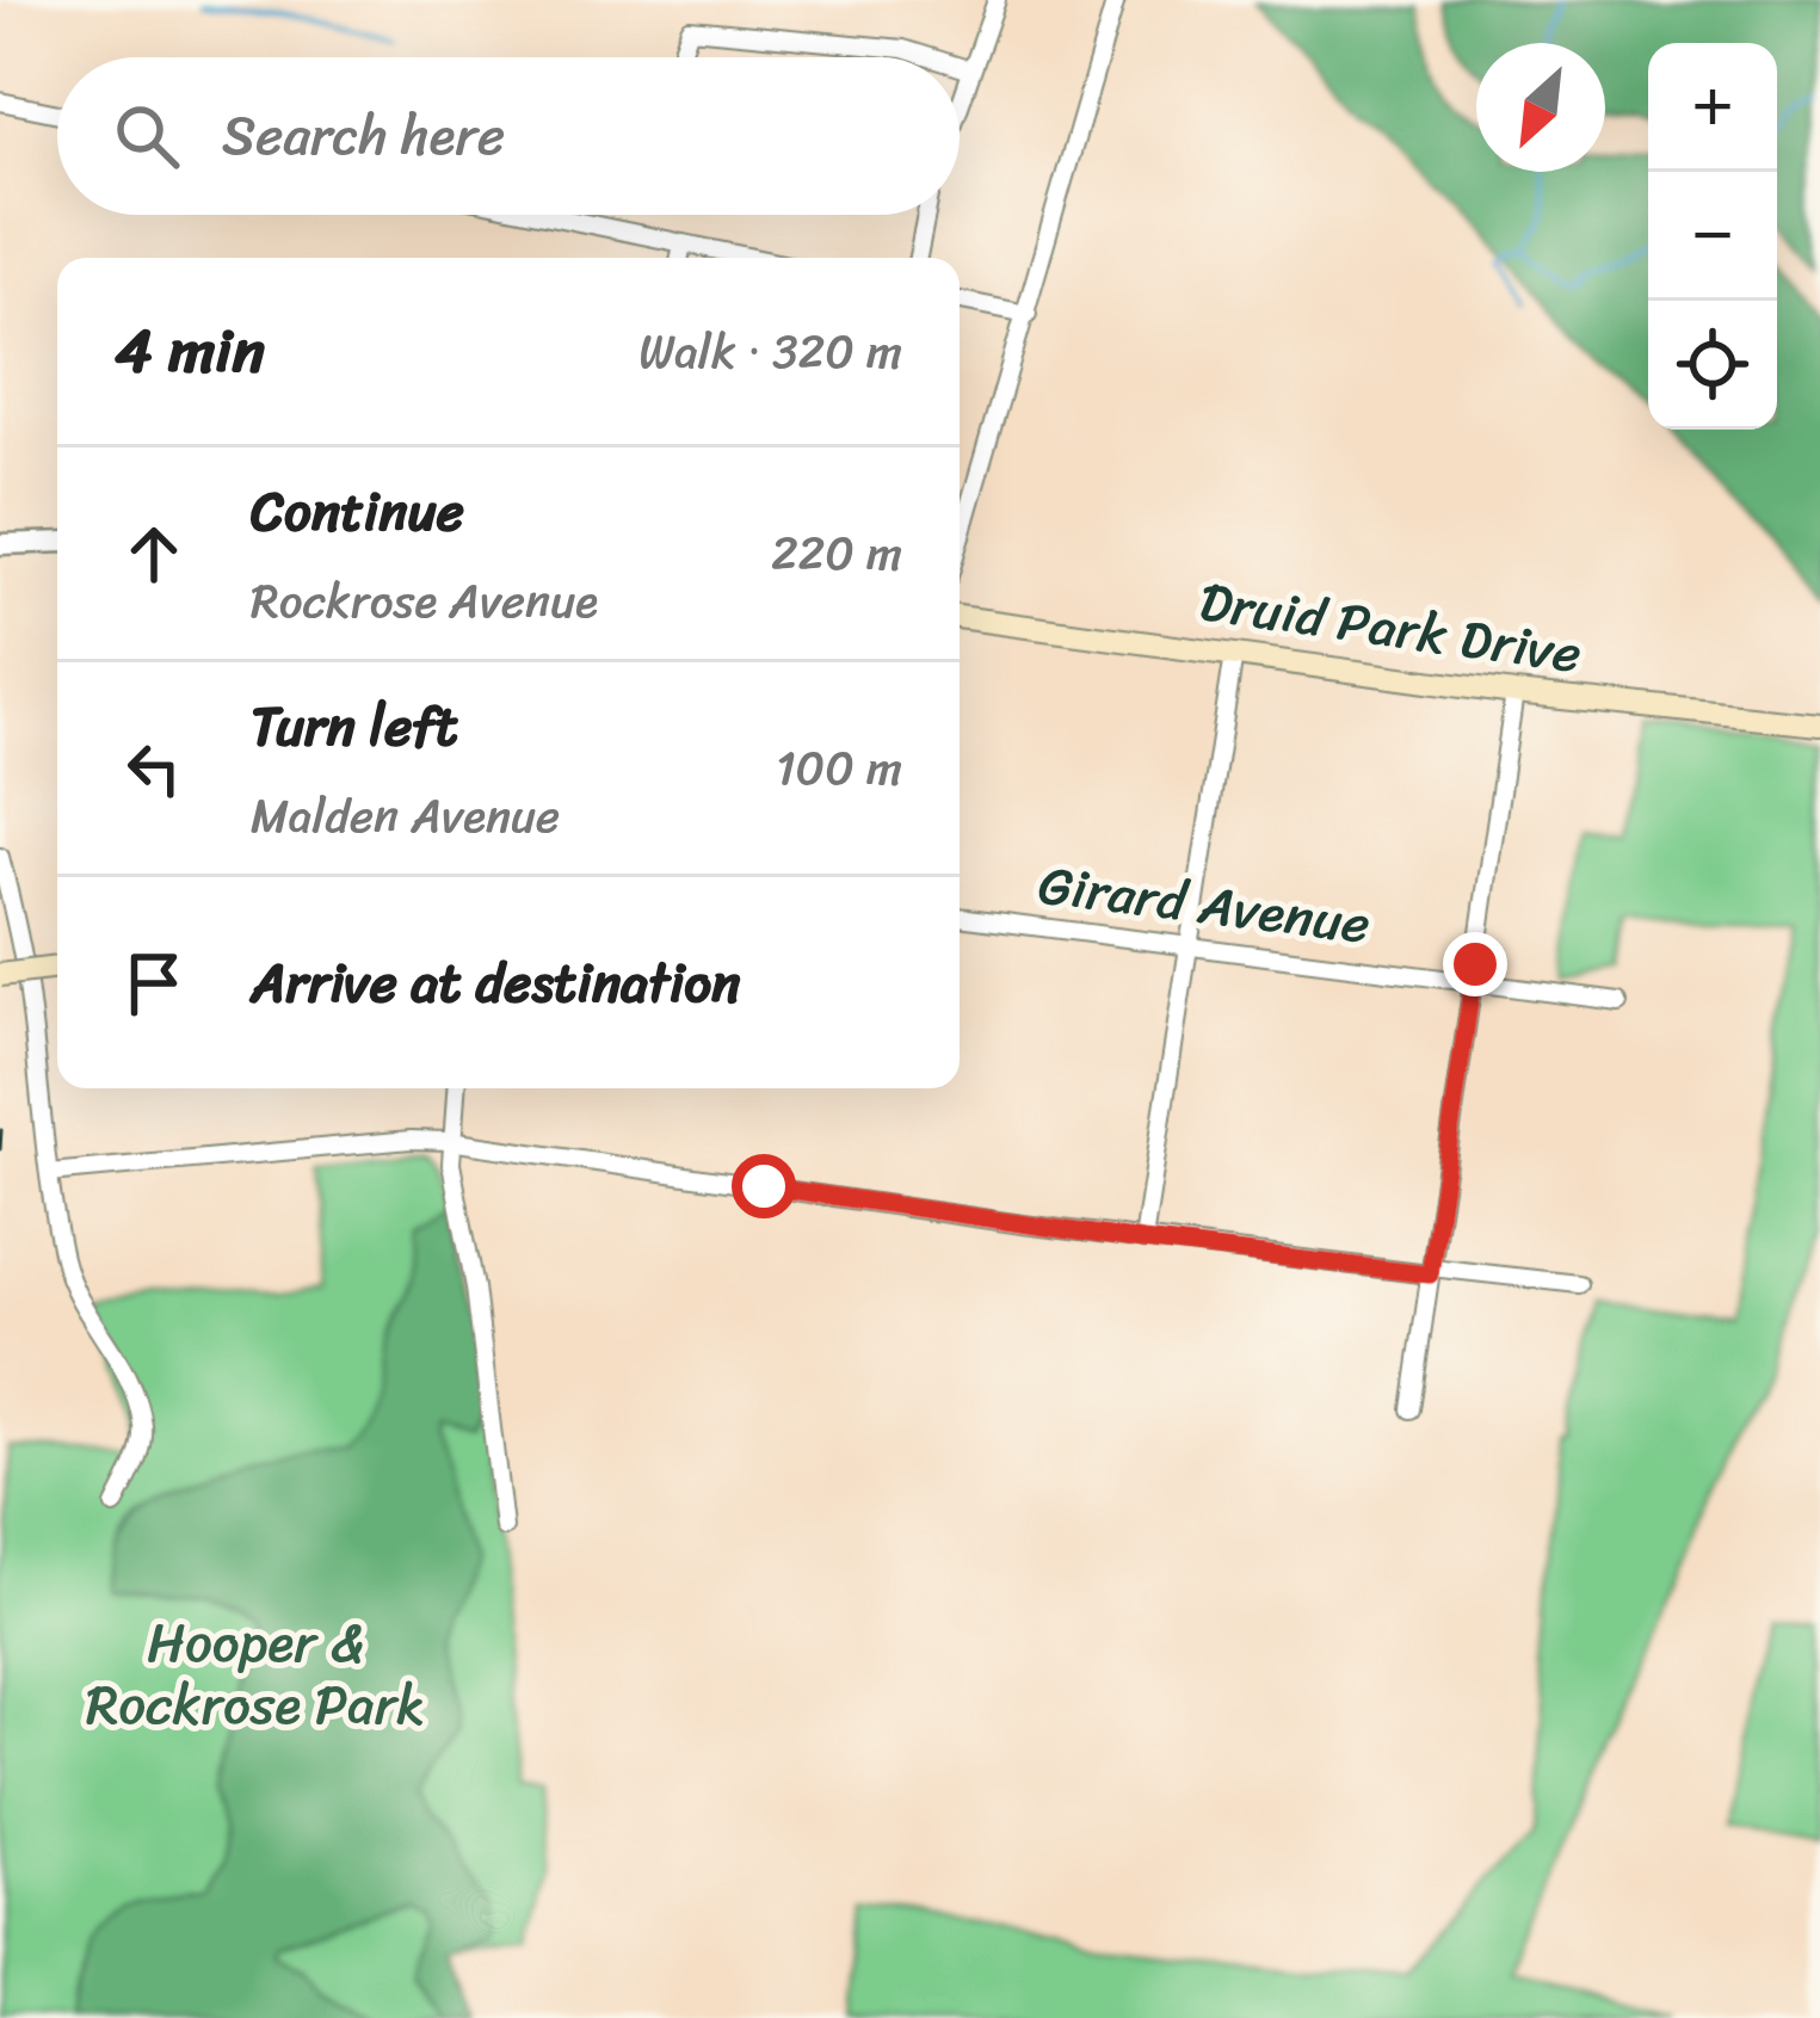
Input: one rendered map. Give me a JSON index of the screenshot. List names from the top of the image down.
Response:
{
  "streets": {
    "main road": ["Druid Park Drive"],
    "street": ["Girard Avenue"]
  },
  "parks": ["Hooper & Rockrose Park"],
  "north": "bottom left",
  "page": {
    "map_buttons": ["+", "−"],
    "search": "Search here",
    "heading": ["4 min", "Walk · 320 m"],
    "list": [
      ["Continue", "Rockrose Avenue", "220 m"],
      ["Turn left", "Malden Avenue", "100 m"],
      "Arrive at destination"
    ]
  }
}
